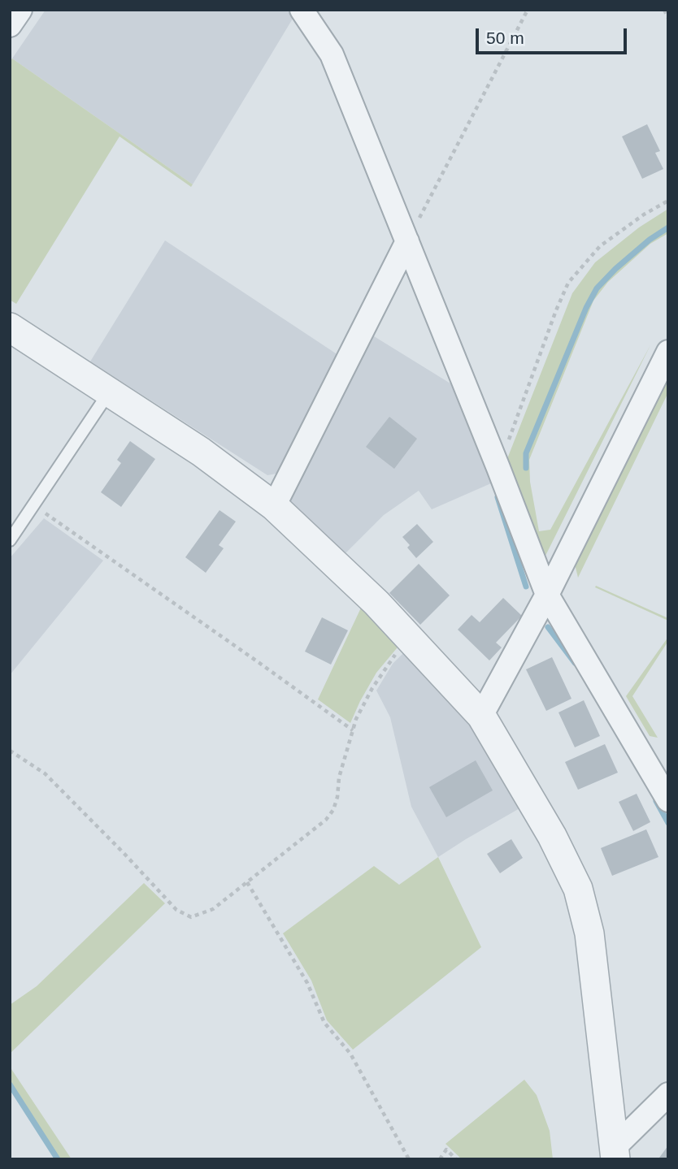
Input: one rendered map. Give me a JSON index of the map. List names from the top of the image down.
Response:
{
  "scale_bar": "50 m"
}
